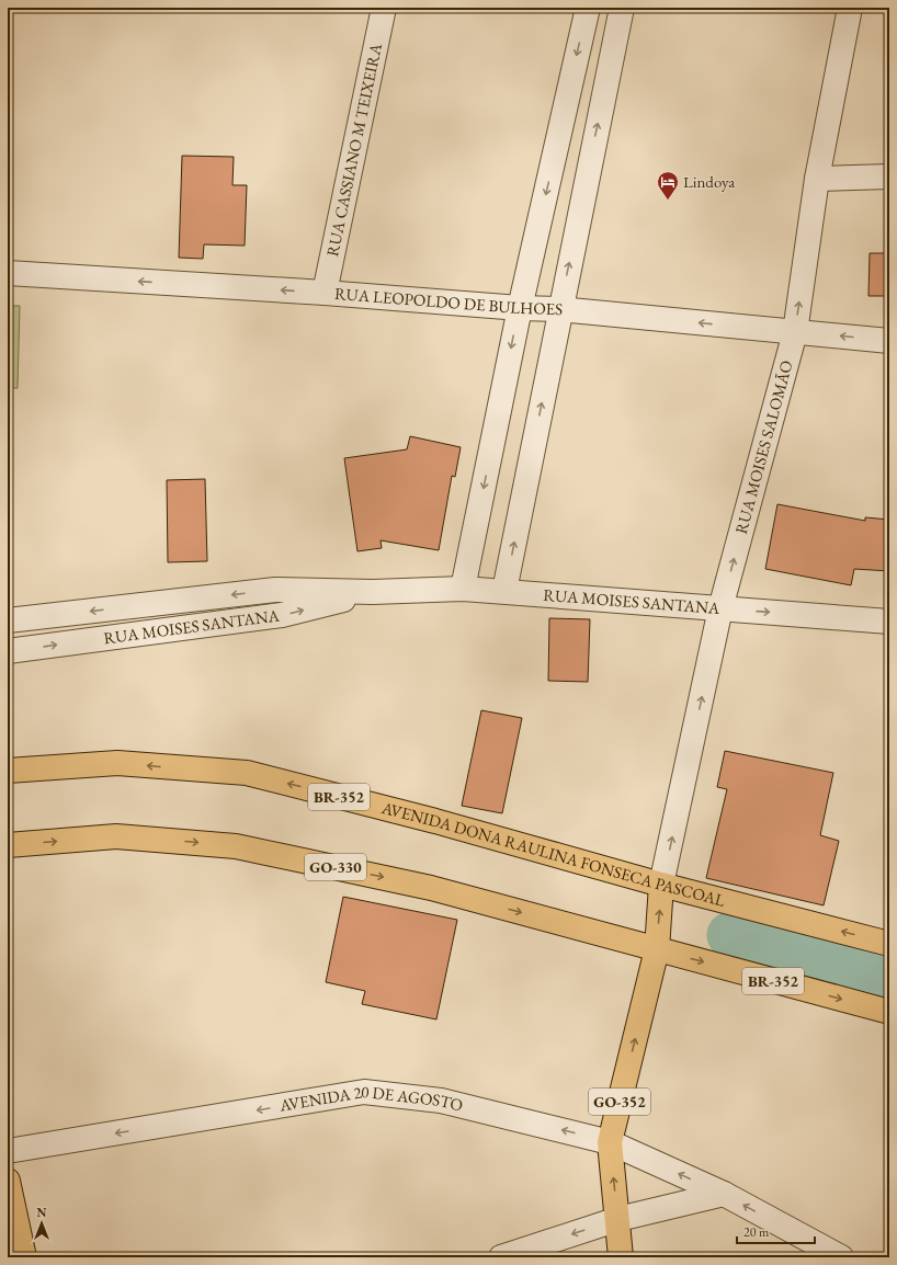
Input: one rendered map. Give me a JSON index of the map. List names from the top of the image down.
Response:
{
  "streets": {
    "main road": [
      "BR-352",
      "AVENIDA DONA RAULINA FONSECA PASCOAL",
      "GO-330",
      "GO-352"
    ],
    "street": [
      "RUA CASSIANO M TEIXEIRA",
      "RUA LEOPOLDO DE BULHOES",
      "RUA MOISES SALOMÃO",
      "RUA MOISES SANTANA",
      "AVENIDA 20 DE AGOSTO"
    ]
  },
  "crossings": [
    ["RUA CASSIANO M TEIXEIRA", "RUA LEOPOLDO DE BULHOES"],
    ["RUA LEOPOLDO DE BULHOES", "RUA MOISES SALOMÃO"],
    ["RUA MOISES SALOMÃO", "RUA MOISES SANTANA"],
    ["RUA MOISES SALOMÃO", "AVENIDA DONA RAULINA FONSECA PASCOAL"],
    ["BR-352", "GO-330"],
    ["BR-352", "GO-352"],
    ["GO-330", "GO-352"],
    ["GO-352", "AVENIDA 20 DE AGOSTO"]
  ],
  "one_way": ["RUA LEOPOLDO DE BULHOES", "RUA MOISES SALOMÃO", "AVENIDA 20 DE AGOSTO"],
  "places": {
    "hotel": ["Lindoya"]
  },
  "scale_bar": "20 m",
  "north": "top"
}
